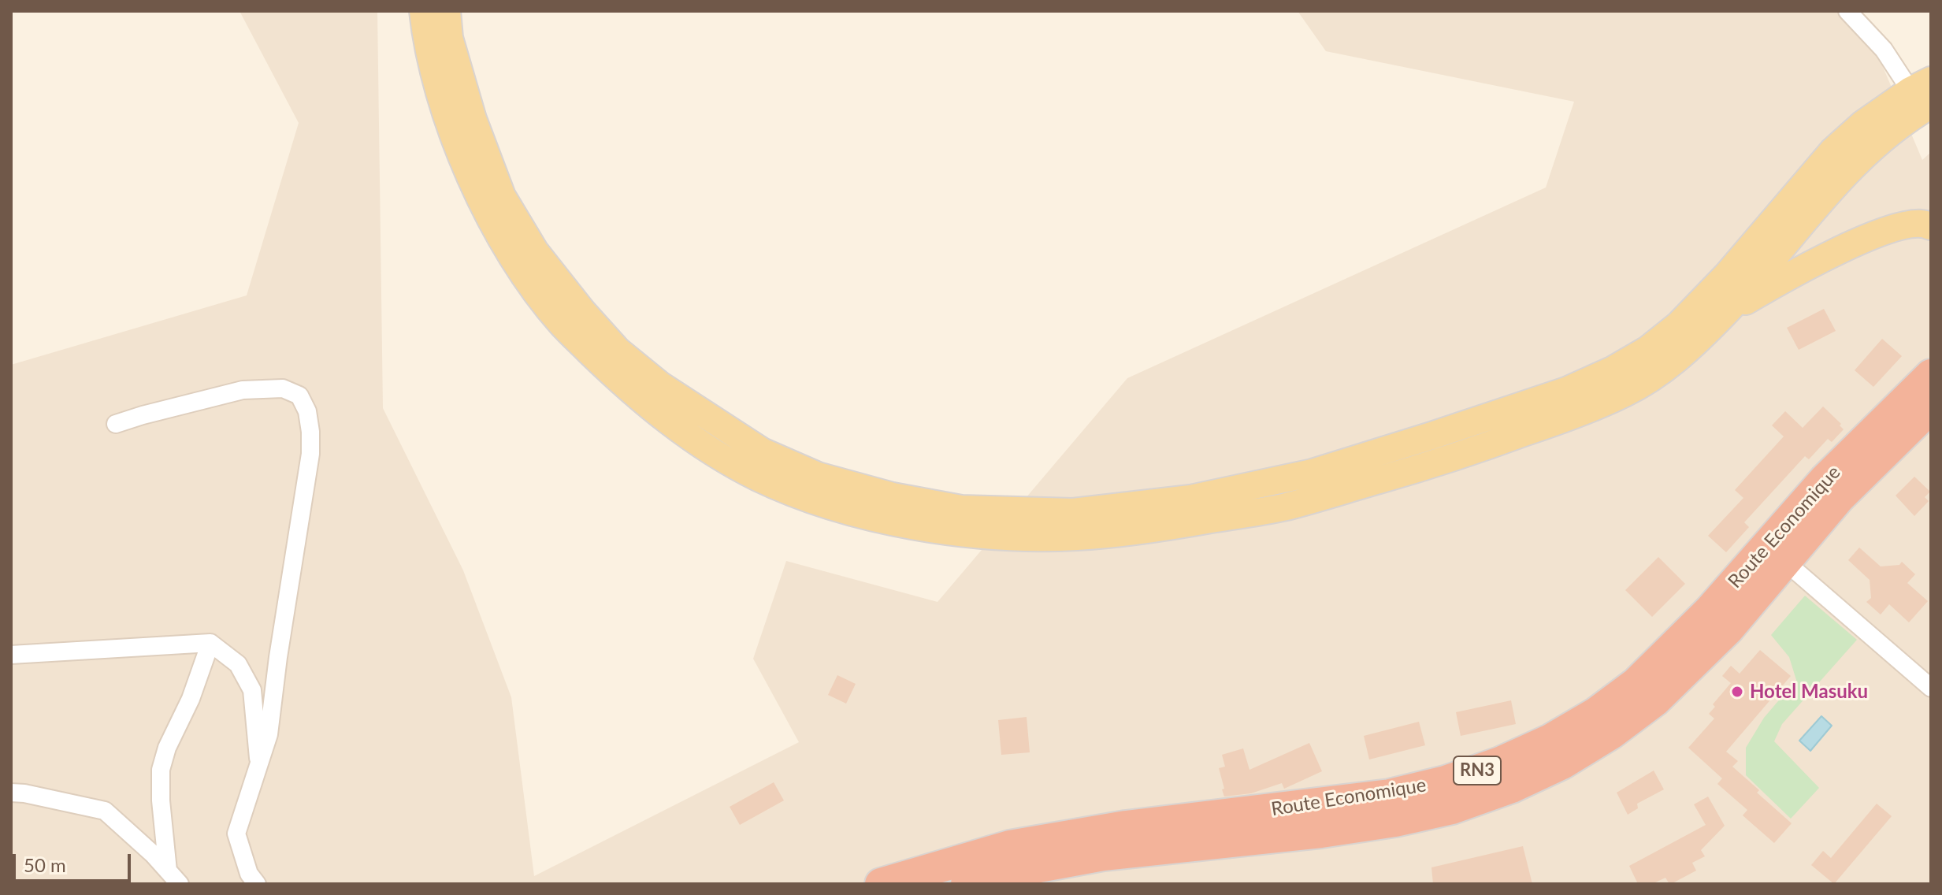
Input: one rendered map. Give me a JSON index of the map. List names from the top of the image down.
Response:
{
  "streets": {
    "highway": ["Route Economique", "RN3"]
  },
  "places": ["Hotel Masuku"],
  "scale_bar": "50 m"
}
